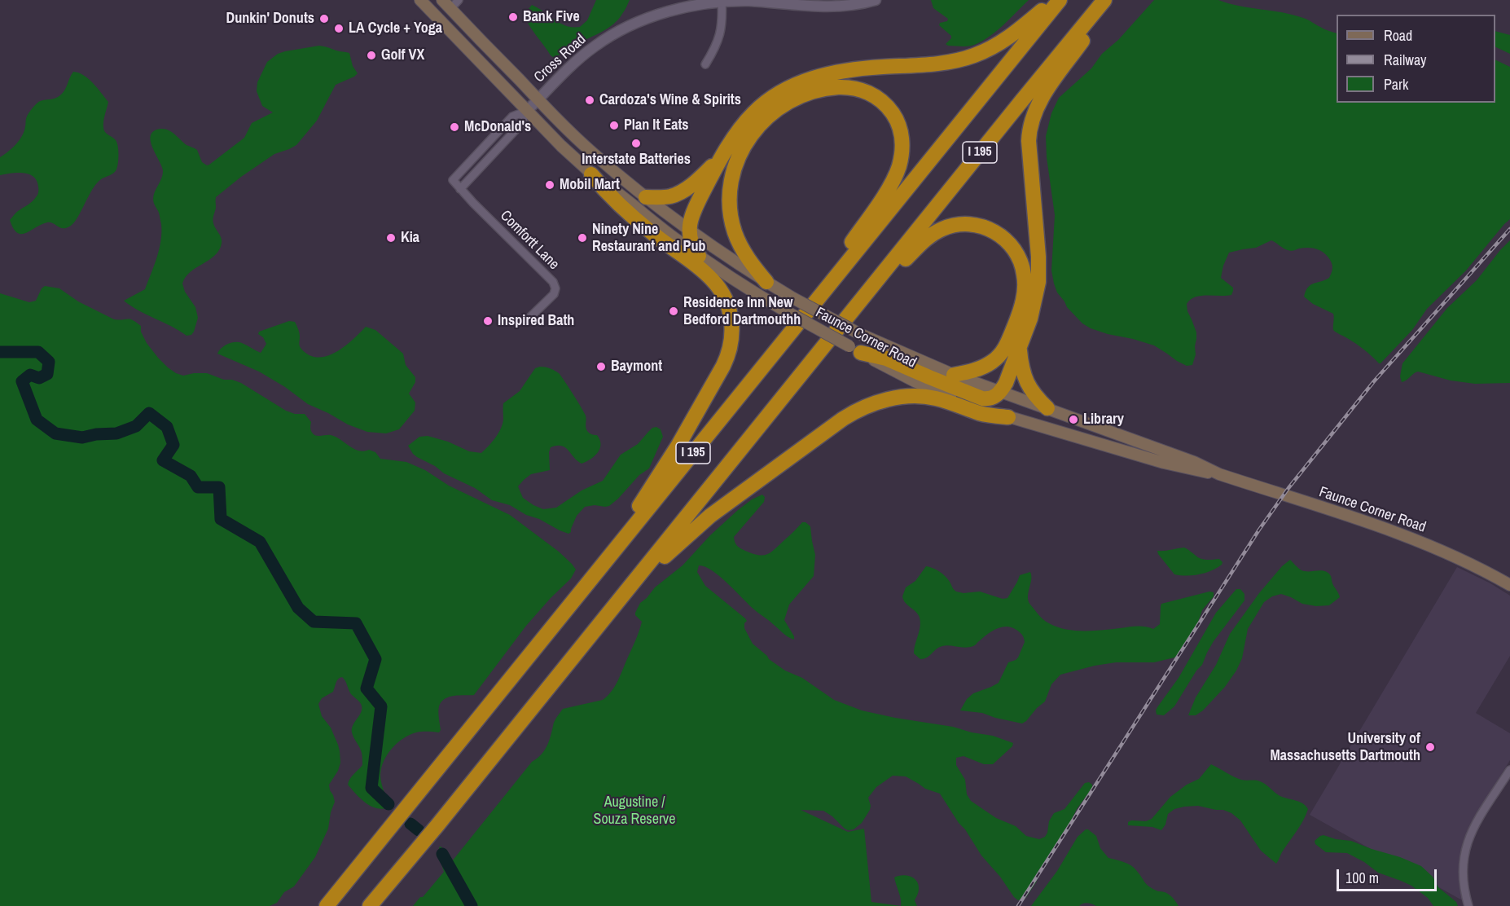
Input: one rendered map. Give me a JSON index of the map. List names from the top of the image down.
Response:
{
  "streets": {
    "highway": ["I 195"],
    "main road": ["Faunce Corner Road"],
    "street": ["Cross Road", "Comfortt Lane"]
  },
  "crossings": [
    ["Cross Road", "Comfortt Lane"],
    ["Cross Road", "Faunce Corner Road"],
    ["Comfortt Lane", "Faunce Corner Road"]
  ],
  "parks": ["Augustine / Souza Reserve"],
  "places": [
    "Bank Five",
    "Dunkin' Donuts",
    "LA Cycle + Yoga",
    "Golf VX",
    "Cardoza's Wine & Spirits",
    "Plan It Eats",
    "McDonald's",
    "Interstate Batteries",
    "Mobil Mart",
    "Kia",
    "Ninety Nine Restaurant and Pub",
    "Residence Inn New Bedford Dartmouthh",
    "Inspired Bath",
    "Baymont",
    "Library",
    "University of Massachusetts Dartmouth"
  ],
  "legend": ["Road", "Railway", "Park"],
  "scale_bar": "100 m"
}
